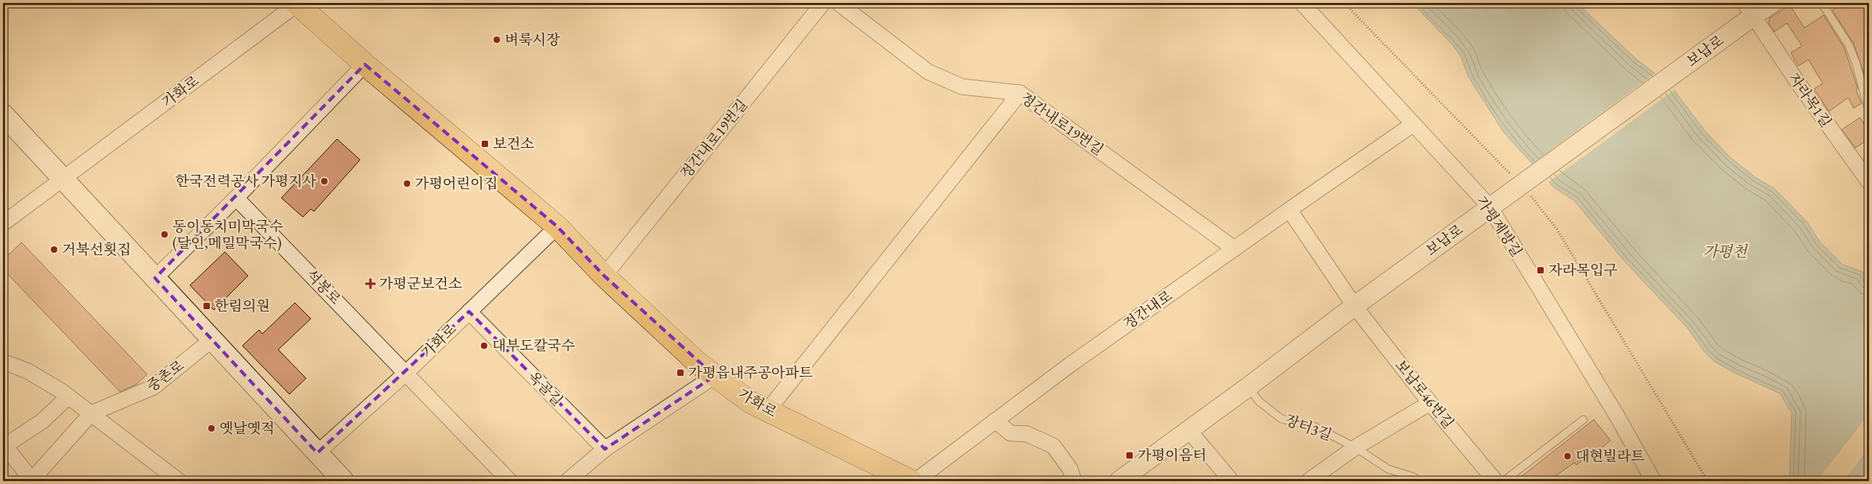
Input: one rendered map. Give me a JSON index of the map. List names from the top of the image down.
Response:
{
  "streets": {
    "main road": ["가화로"],
    "street": [
      "보납로",
      "자라목1길",
      "정간내로19번길",
      "가평제방길",
      "석봉로",
      "정간내로",
      "중촌로",
      "옥골길",
      "보납로46번길",
      "장터3길"
    ]
  },
  "crossings": [
    ["보납로", "자라목1길"],
    ["보납로", "가평제방길"],
    ["보납로", "보납로46번길"],
    ["보납로", "장터3길"],
    ["가화로", "정간내로19번길"],
    ["가화로", "석봉로"],
    ["가화로", "옥골길"],
    ["정간내로19번길", "정간내로"],
    ["가평제방길", "정간내로"],
    ["보납로46번길", "장터3길"]
  ],
  "water": ["가평천"],
  "places": {
    "other": [
      "벼룩시장",
      "한국전력공사 가평지사",
      "가평어린이집",
      "동이동치미막국수 (달인,메밀막국수)",
      "거북선횟집",
      "대부도칼국수",
      "옛날옛적",
      "대현빌라트"
    ],
    "transit": [
      "보건소",
      "자라목입구",
      "한림의원",
      "가평읍내주공아파트",
      "가평이음터"
    ],
    "health": ["가평군보건소"]
  }
}
